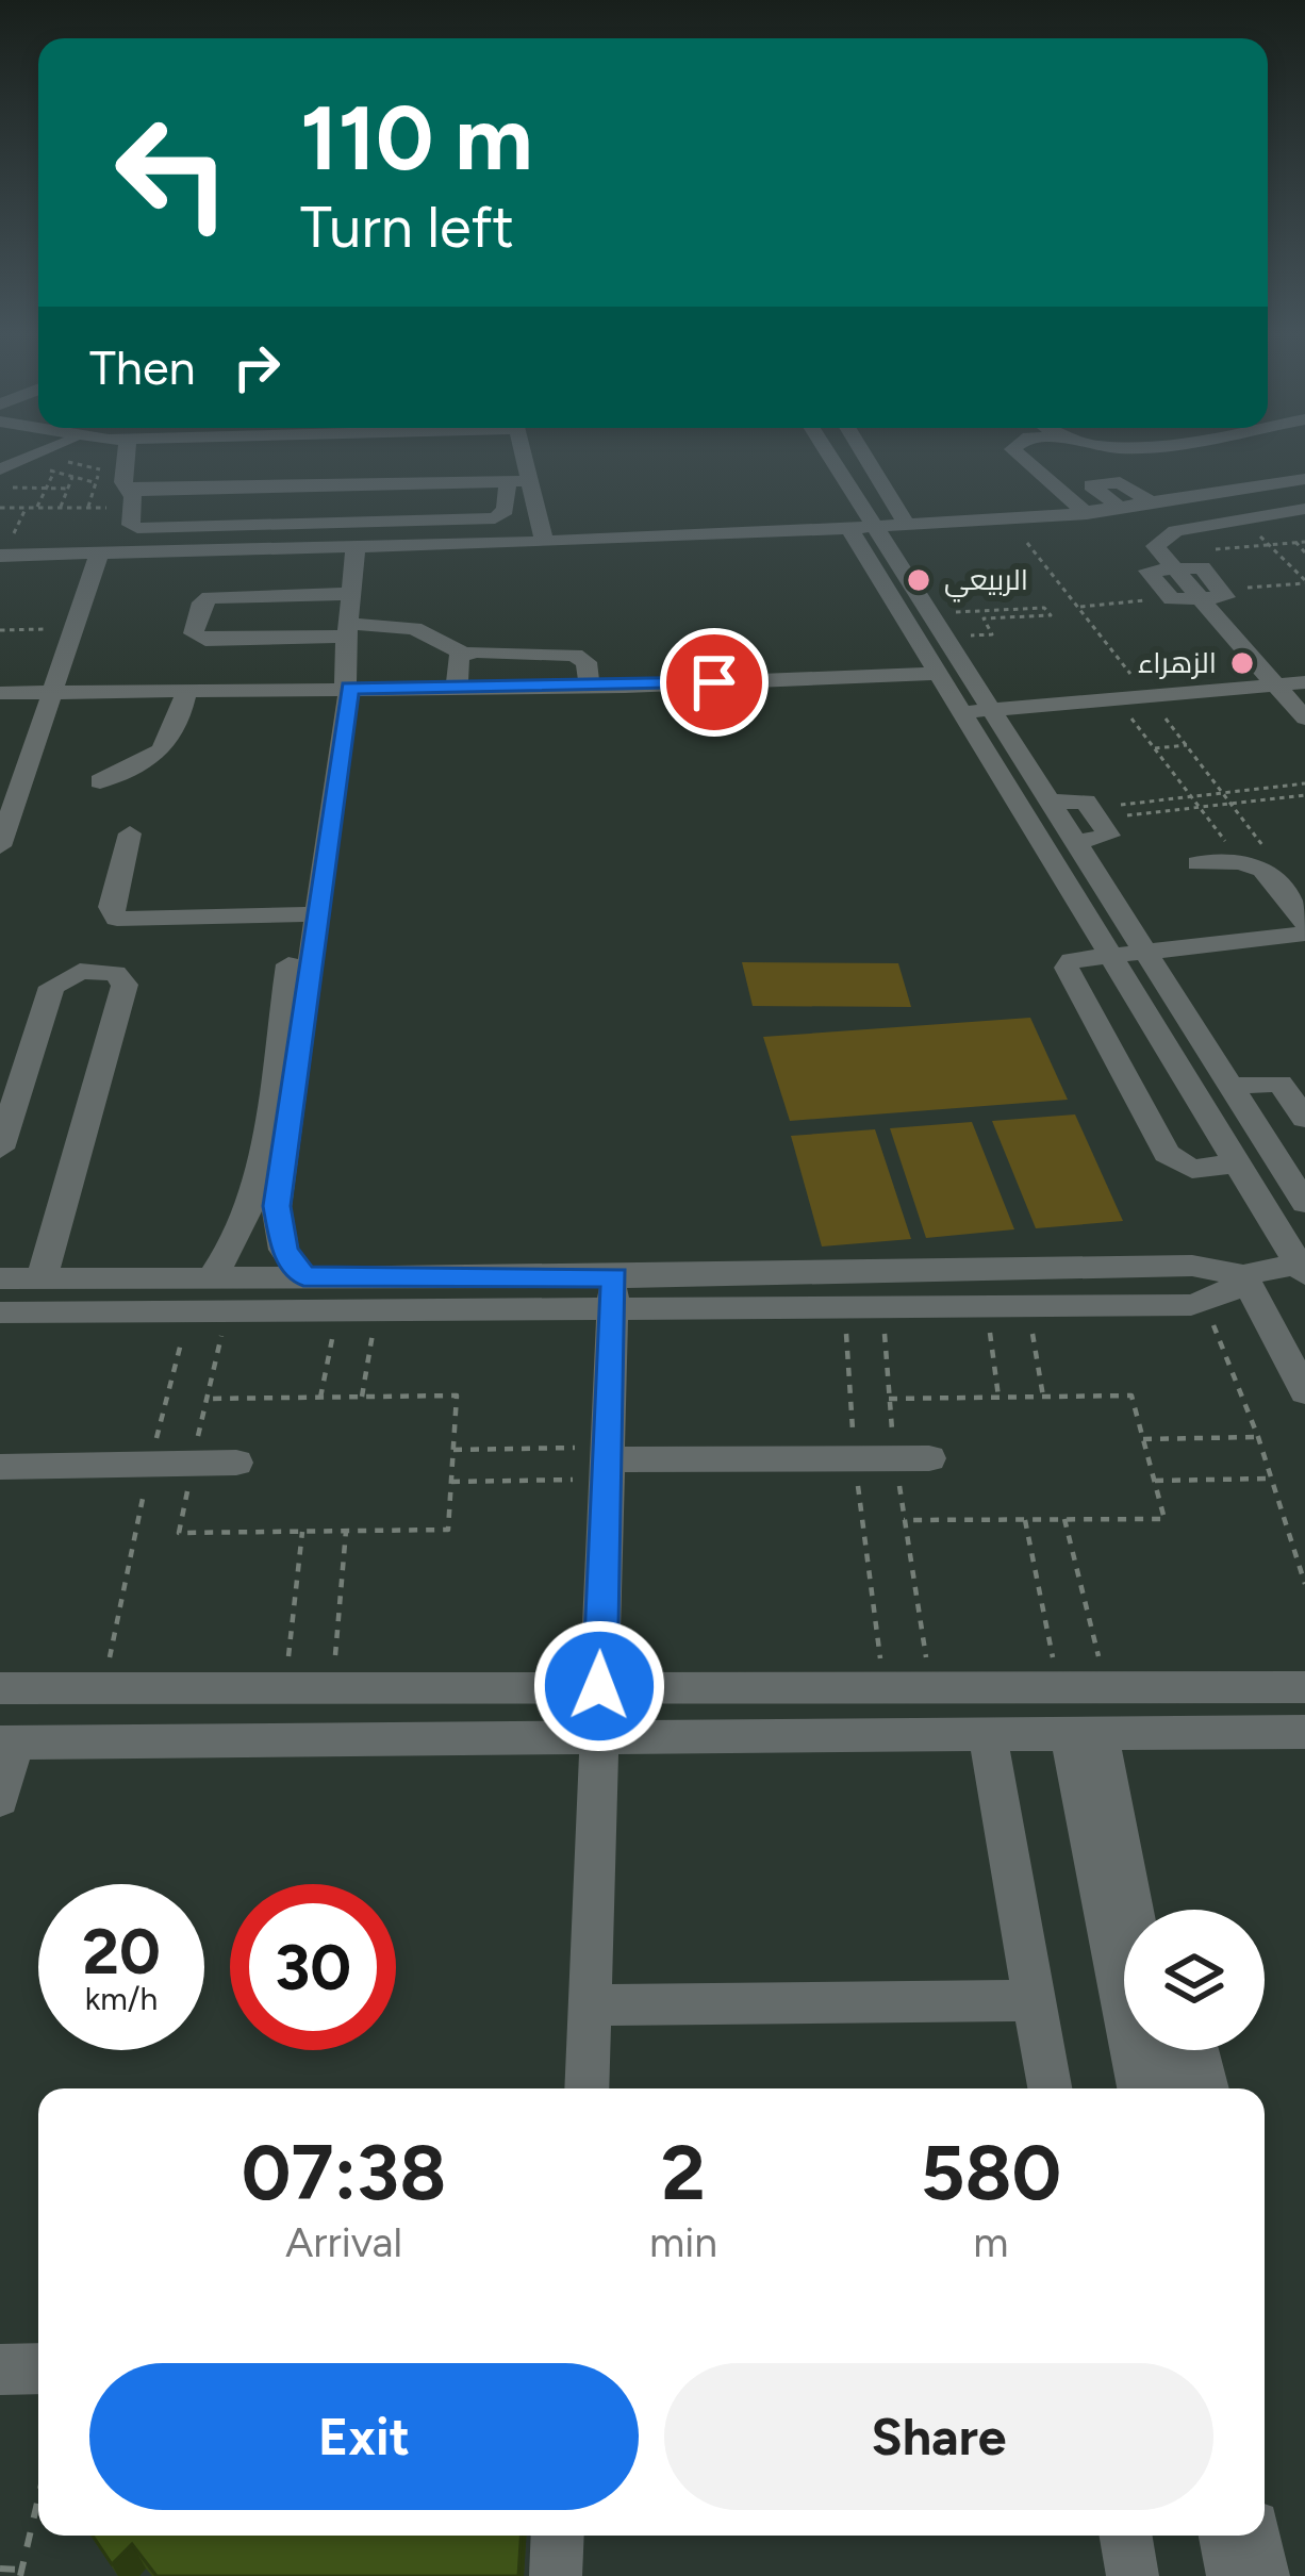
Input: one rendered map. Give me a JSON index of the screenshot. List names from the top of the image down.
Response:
{
  "places": ["الربيعي", "الزهراء"],
  "page": {
    "turn": ["110 m", "Turn left"],
    "then": "Then",
    "speed": "20 km/h",
    "limit": "30",
    "eta": [
      "07:38",
      "Arrival",
      "2",
      "min",
      "580",
      "m"
    ],
    "buttons": ["Exit", "Share"]
  }
}
